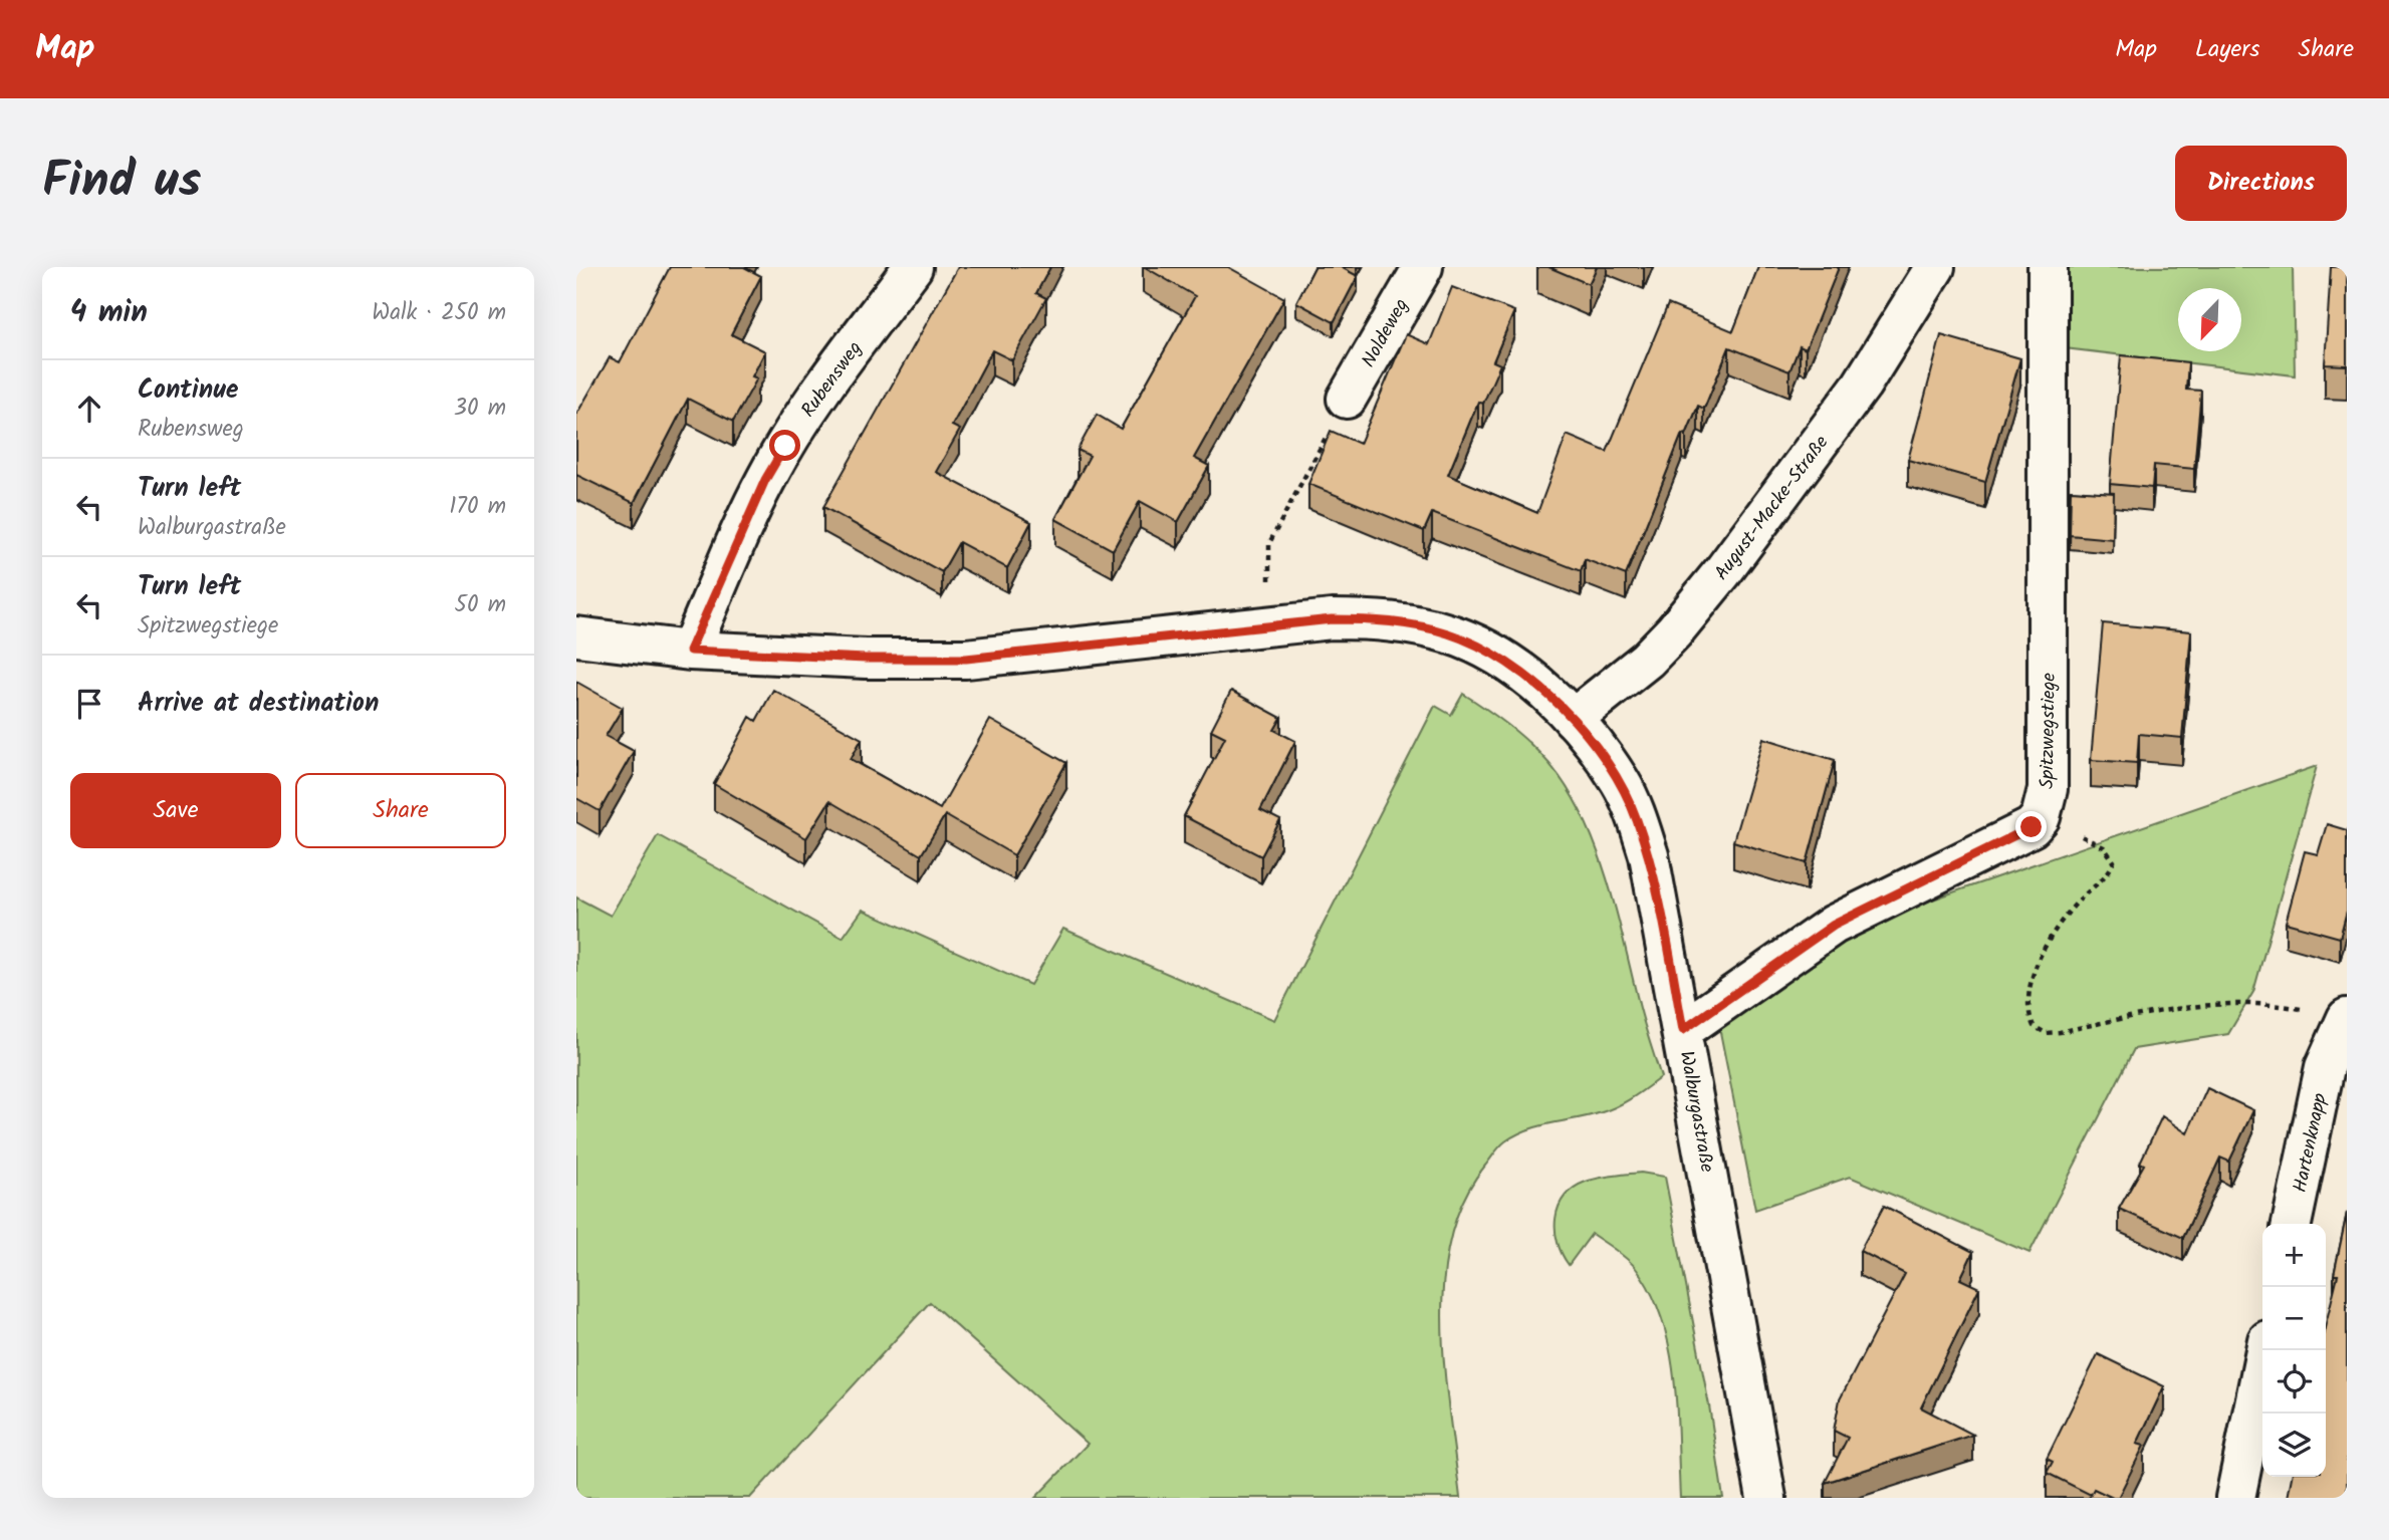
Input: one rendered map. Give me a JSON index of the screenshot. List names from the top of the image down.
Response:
{
  "streets": {
    "street": [
      "Noldeweg",
      "Rubensweg",
      "August-Macke-Straße",
      "Spitzwegstiege",
      "Walburgastraße",
      "Hartenknapp"
    ]
  },
  "crossings": [
    ["Rubensweg", "Walburgastraße"],
    ["August-Macke-Straße", "Walburgastraße"],
    ["Spitzwegstiege", "Walburgastraße"]
  ],
  "north": "bottom left",
  "page": {
    "header": "Map",
    "nav": ["Map", "Layers", "Share"],
    "title": "Find us",
    "buttons": [
      "Directions",
      ["Save", "Share"]
    ],
    "heading": ["4 min", "Walk · 250 m"],
    "list": [
      ["Continue", "Rubensweg", "30 m"],
      ["Turn left", "Walburgastraße", "170 m"],
      ["Turn left", "Spitzwegstiege", "50 m"],
      "Arrive at destination"
    ],
    "map_buttons": ["+", "−"]
  }
}
